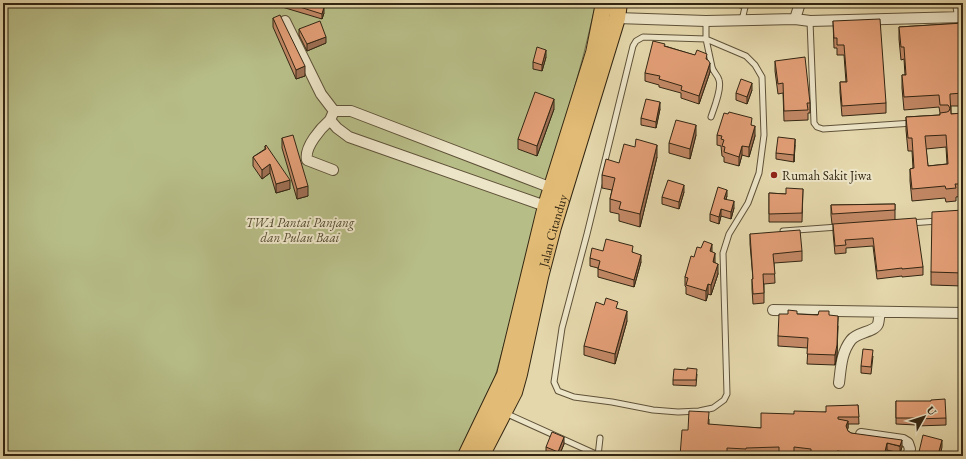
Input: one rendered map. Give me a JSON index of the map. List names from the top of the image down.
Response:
{
  "streets": {
    "main road": ["Jalan Citanduy"]
  },
  "parks": ["TWA Pantai Panjang dan Pulau Baai"],
  "places": ["Rumah Sakit Jiwa"],
  "north": "top right"
}
